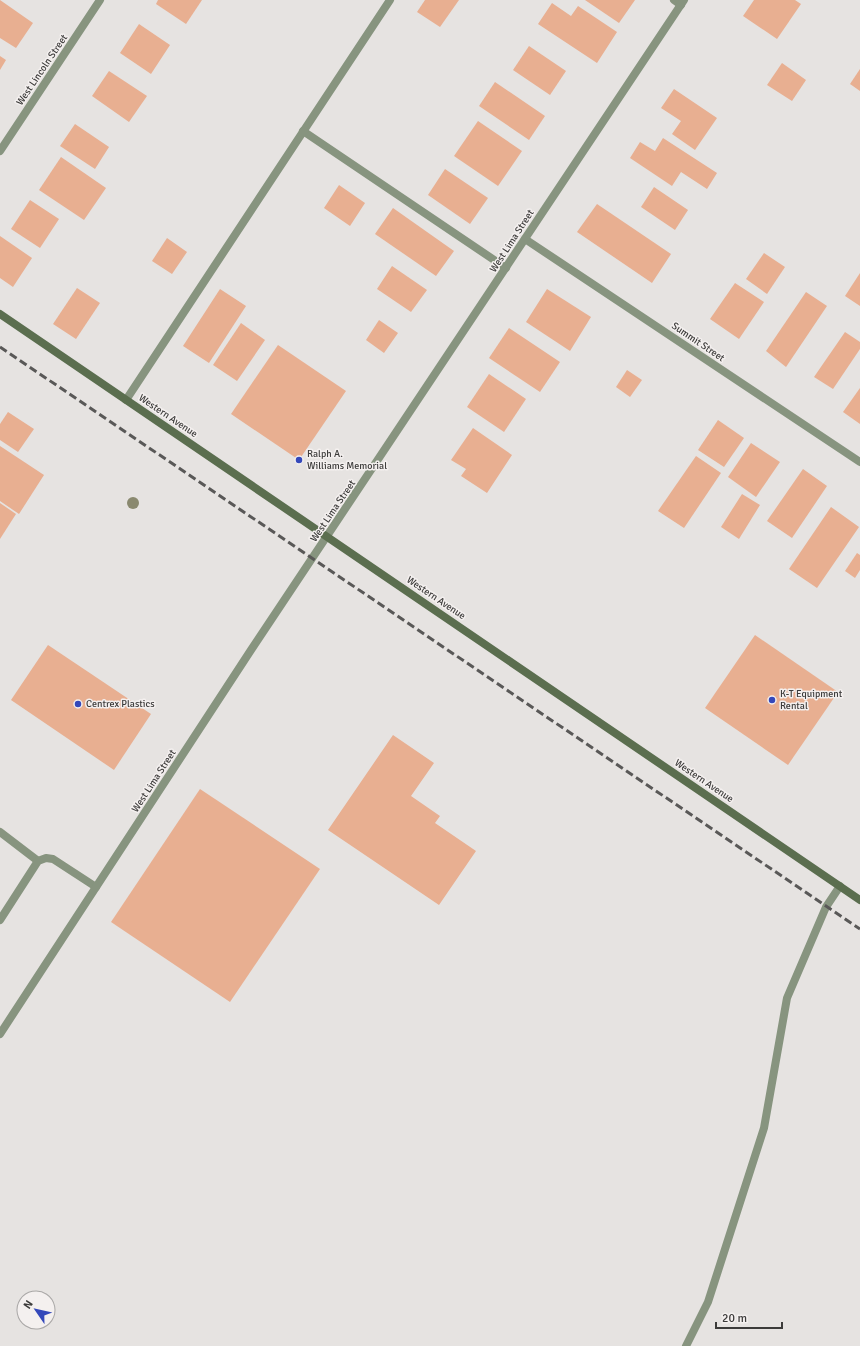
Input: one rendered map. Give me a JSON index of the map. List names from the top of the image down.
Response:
{
  "streets": {
    "main road": ["Western Avenue"],
    "street": ["West Lincoln Street", "West Lima Street", "Summit Street"]
  },
  "crossings": [
    ["West Lima Street", "Summit Street"],
    ["West Lima Street", "Western Avenue"]
  ],
  "places": ["Ralph A. Williams Memorial", "K-T Equipment Rental", "Centrex Plastics"],
  "scale_bar": "20 m",
  "north": "top left"
}
